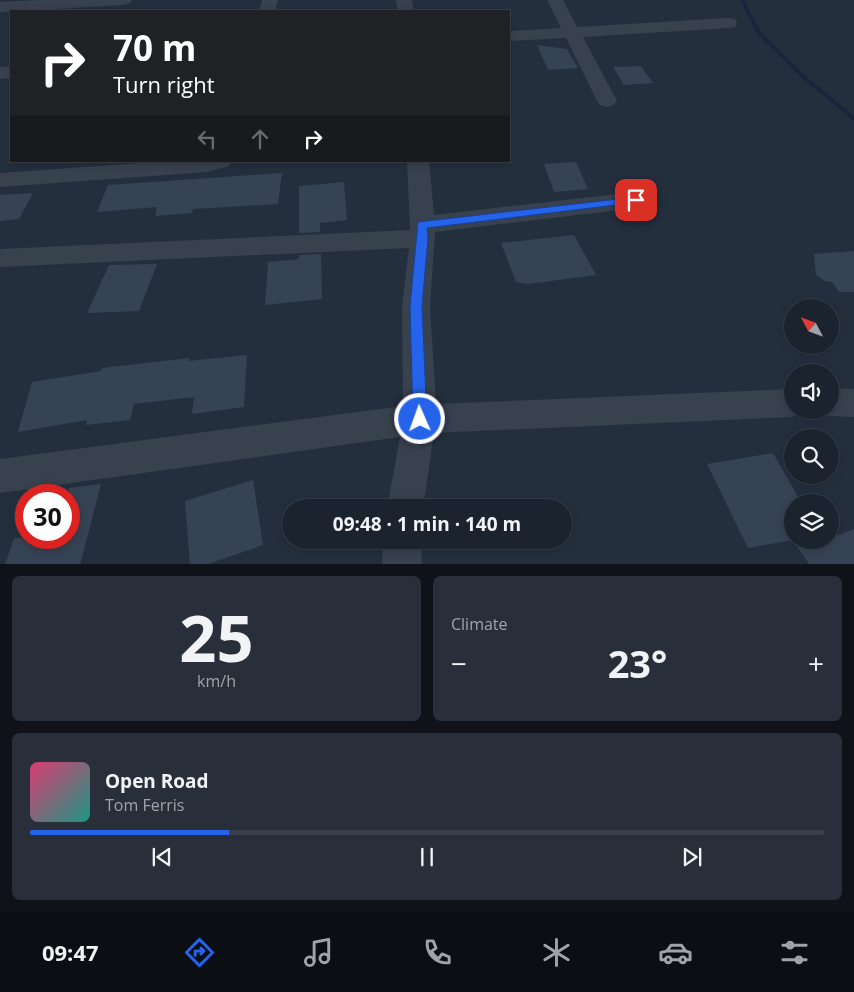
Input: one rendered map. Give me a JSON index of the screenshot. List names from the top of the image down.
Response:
{
  "north": "top left",
  "page": {
    "turn": ["70 m", "Turn right"],
    "limit": "30",
    "trip": "09:48 · 1 min · 140 m",
    "tile": [
      ["25", "km/h"],
      "Climate"
    ],
    "heat": ["−", "23°", "+"],
    "song": ["Open Road", "Tom Ferris"],
    "tabs": "09:47"
  }
}
